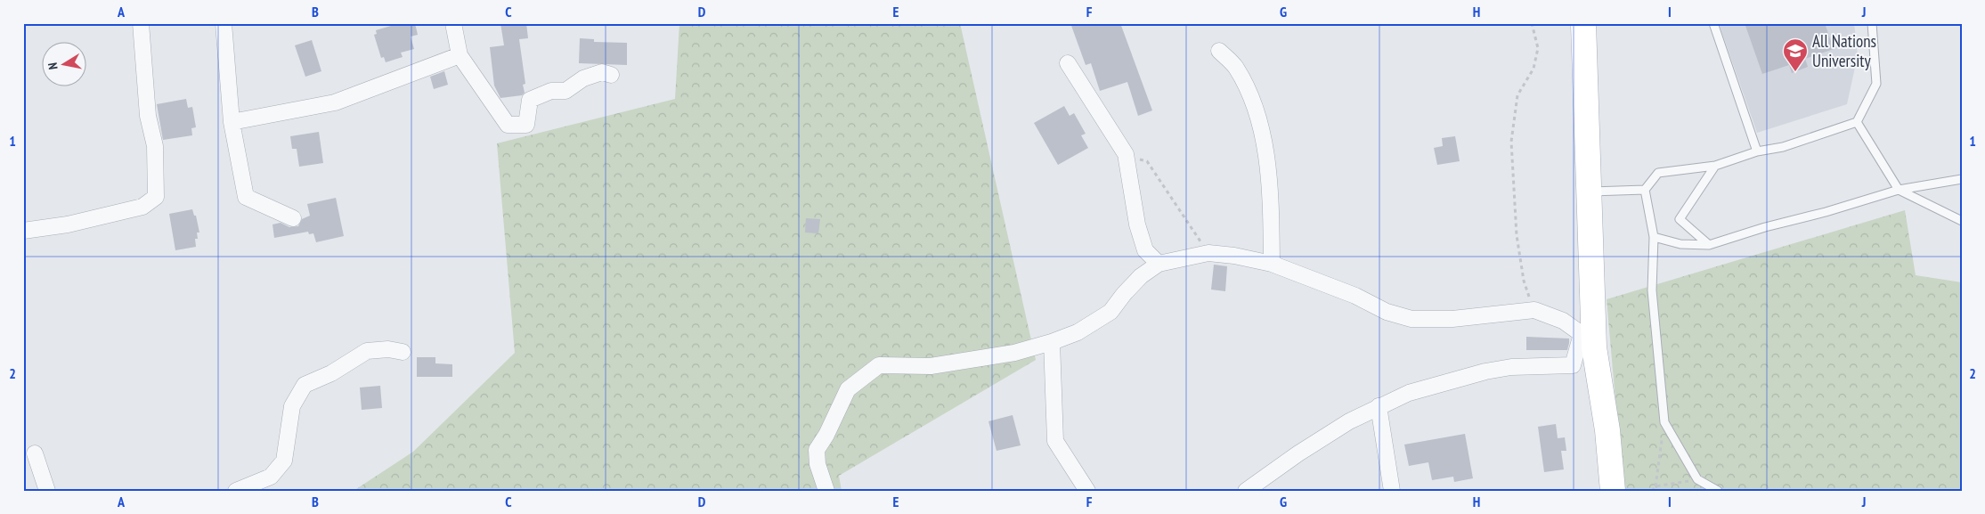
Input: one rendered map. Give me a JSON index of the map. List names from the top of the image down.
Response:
{
  "places": {
    "school or university": ["All Nations University"]
  },
  "north": "left",
  "grid": {
    "columns": [
      "A",
      "B",
      "C",
      "D",
      "E",
      "F",
      "G",
      "H",
      "I",
      "J"
    ],
    "rows": ["1", "2"]
  }
}
